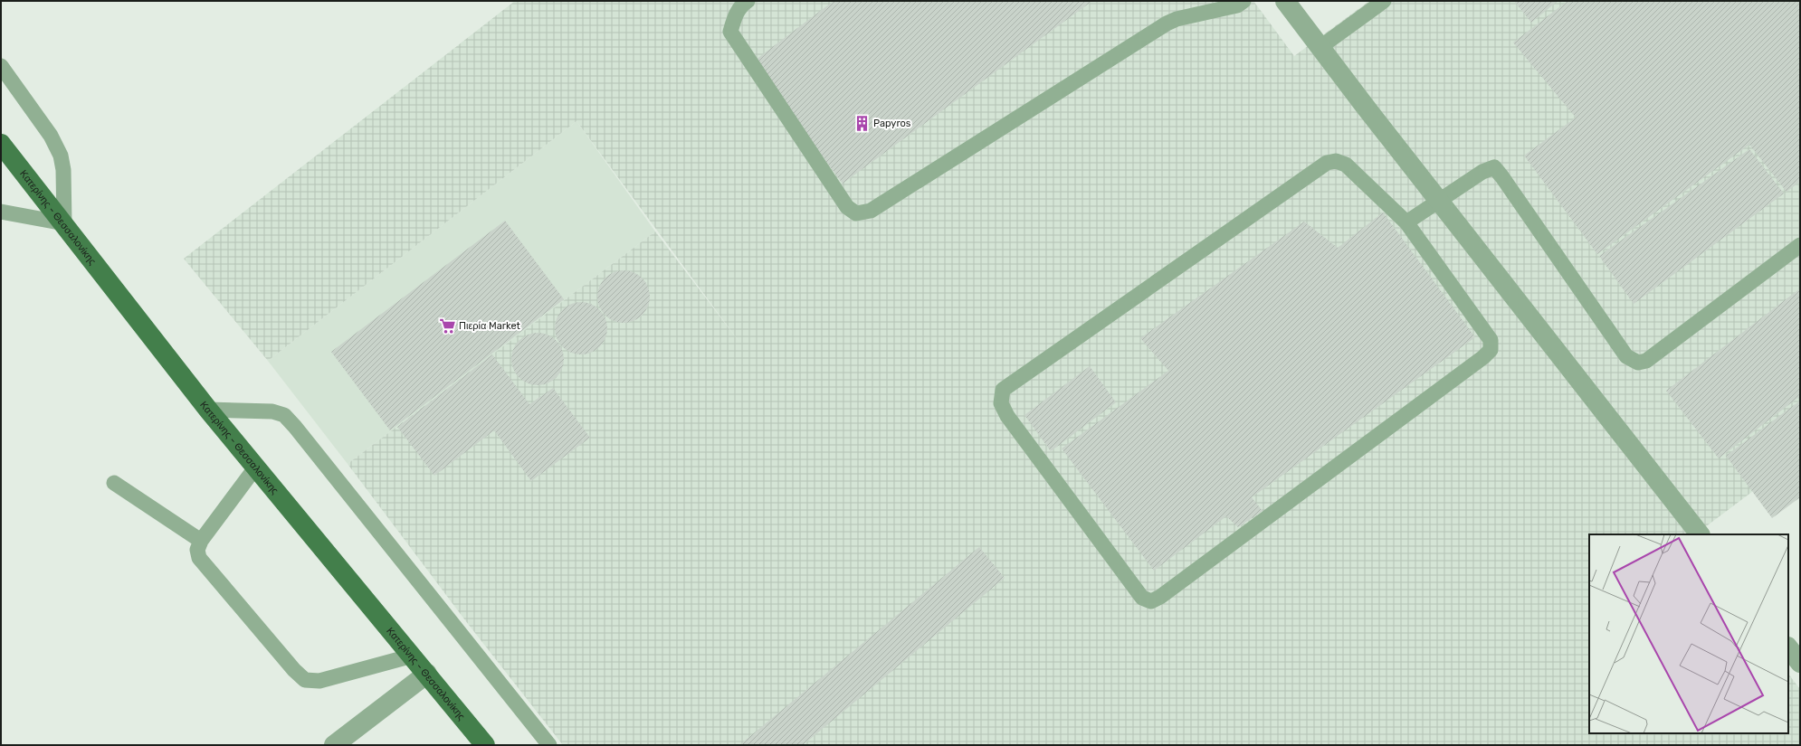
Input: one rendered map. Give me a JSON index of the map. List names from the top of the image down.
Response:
{
  "streets": {
    "main road": ["Κατερίνης - Θεσσαλονίκης"]
  },
  "places": {
    "building": ["Papyros"],
    "supermarket": ["Πιερία Market"]
  }
}
